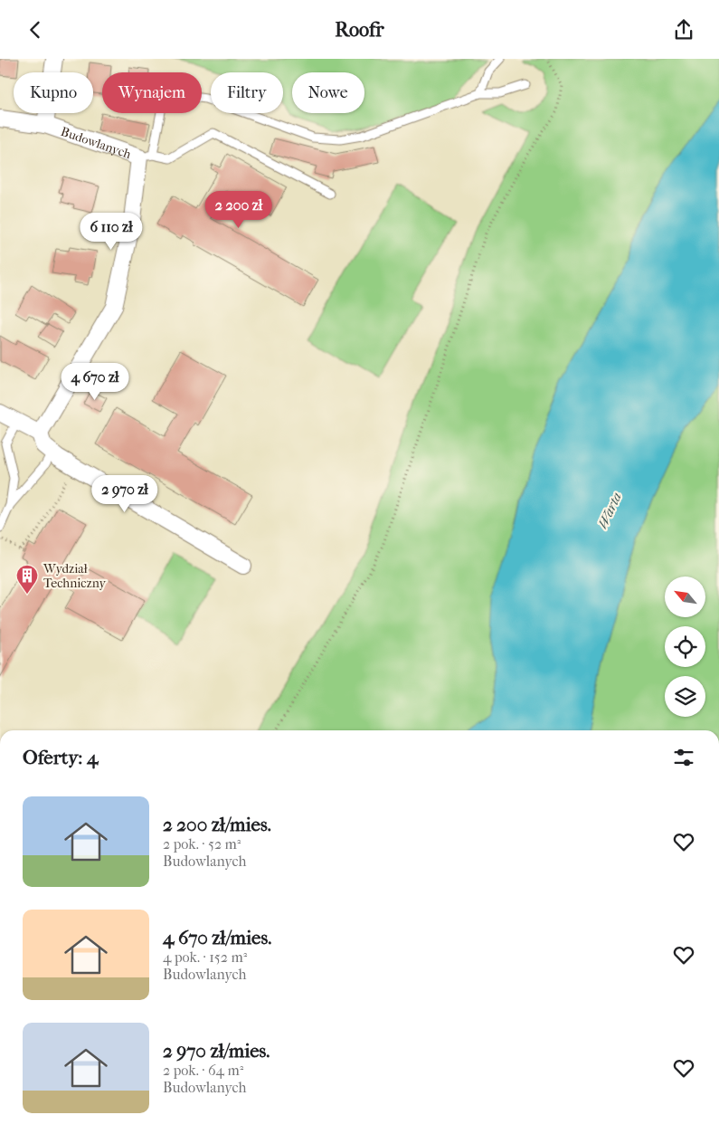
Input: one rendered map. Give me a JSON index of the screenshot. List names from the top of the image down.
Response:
{
  "streets": {
    "street": ["Budowlanych"]
  },
  "water": ["Warta"],
  "places": {
    "building": ["Wydział Techniczny"]
  },
  "north": "top left",
  "page": {
    "header": "Roofr",
    "chip": [
      "Kupno",
      "Wynajem",
      "Filtry",
      "Nowe"
    ],
    "price": [
      "2 200 zł",
      "6 110 zł",
      "4 670 zł",
      "2 970 zł"
    ],
    "heading": "Oferty: 4",
    "list": [
      {
        "name": "2 200 zł/mies.",
        "note": "2 pok. · 52 m² · Budowlanych"
      },
      {
        "name": "4 670 zł/mies.",
        "note": "4 pok. · 152 m² · Budowlanych"
      },
      {
        "name": "2 970 zł/mies.",
        "note": "2 pok. · 64 m² · Budowlanych"
      }
    ]
  }
}
